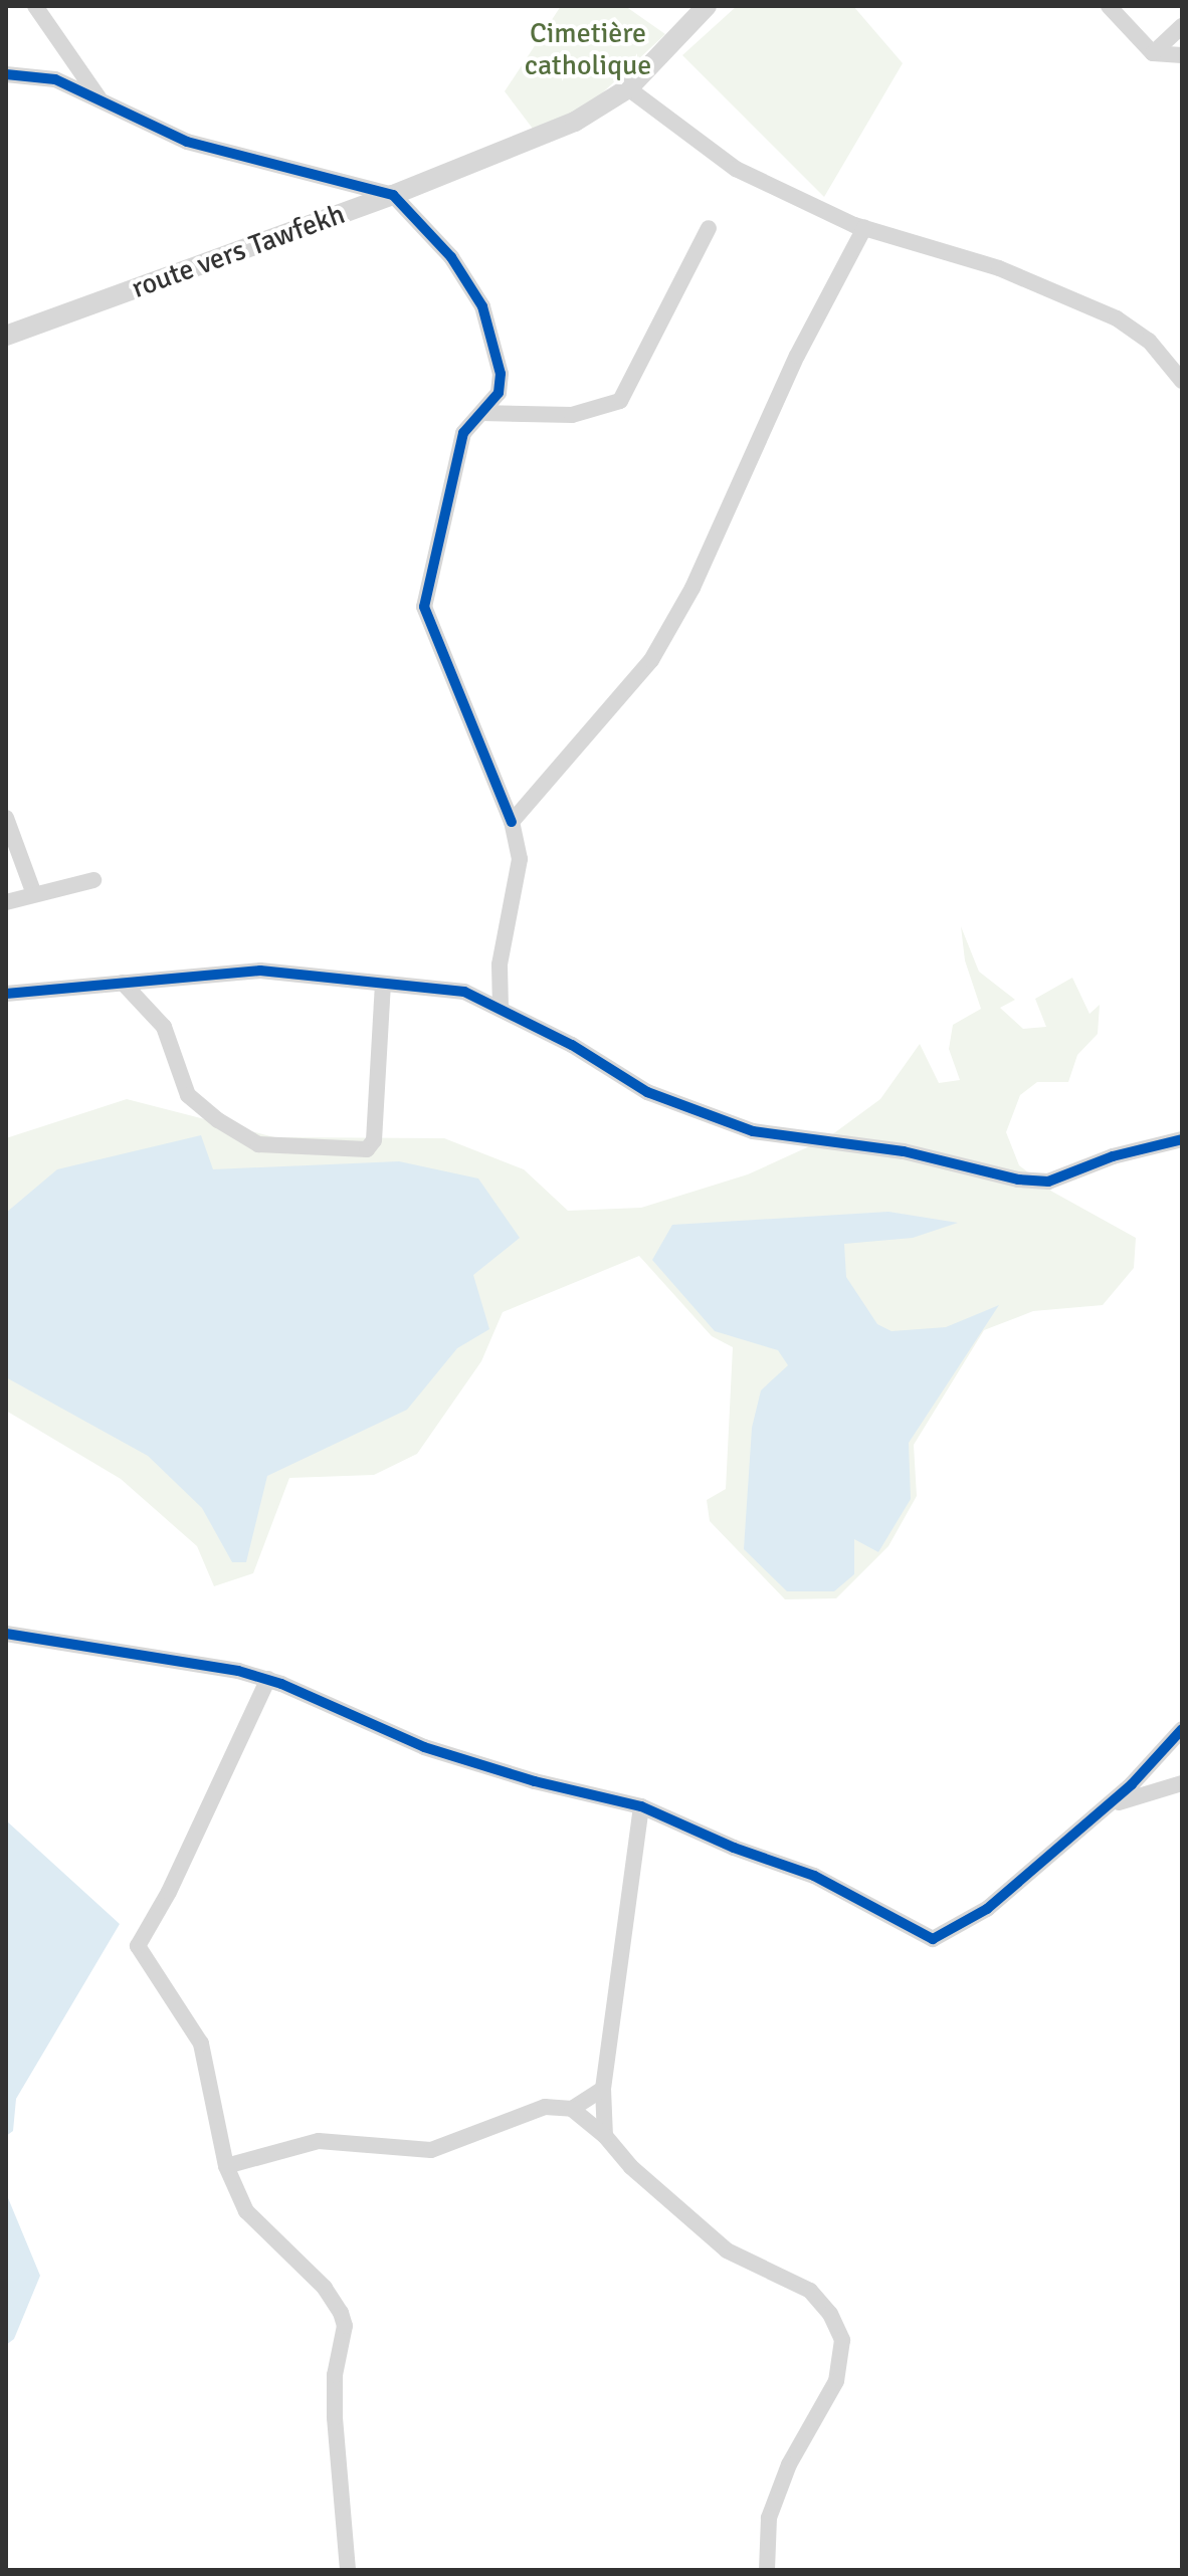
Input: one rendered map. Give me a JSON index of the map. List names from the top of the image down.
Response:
{
  "streets": {
    "street": ["route vers Tawfekh"]
  },
  "parks": ["Cimetière catholique"]
}
